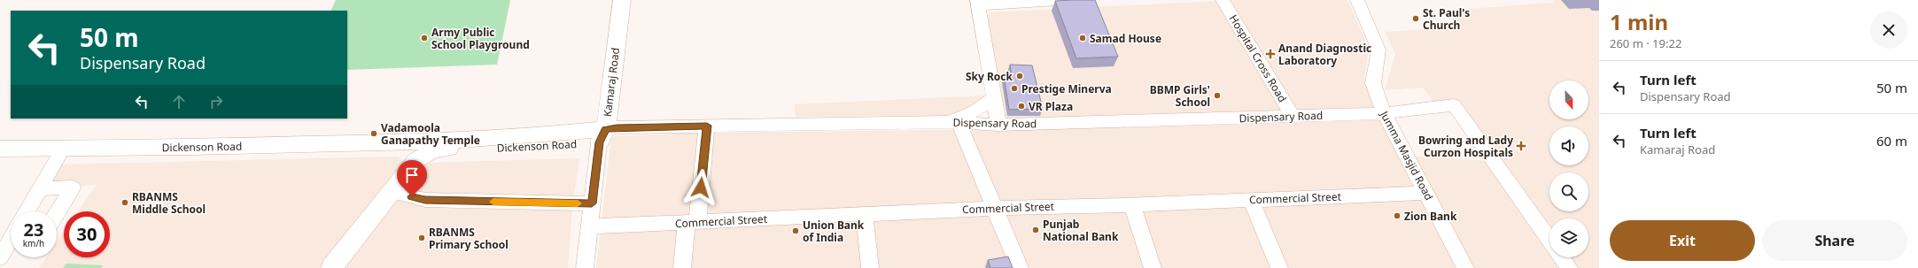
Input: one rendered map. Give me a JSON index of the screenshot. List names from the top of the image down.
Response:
{
  "streets": {
    "main road": ["Kamaraj Road", "Dickenson Road"],
    "street": [
      "Hospital Cross Road",
      "Dispensary Road",
      "Jumma Masjid Road",
      "Commercial Street"
    ]
  },
  "crossings": [
    ["Hospital Cross Road", "Dispensary Road"],
    ["Kamaraj Road", "Dispensary Road"],
    ["Kamaraj Road", "Dickenson Road"],
    ["Kamaraj Road", "Commercial Street"],
    ["Dispensary Road", "Dickenson Road"],
    ["Dispensary Road", "Jumma Masjid Road"],
    ["Jumma Masjid Road", "Commercial Street"]
  ],
  "places": {
    "other": [
      "St. Paul's Church",
      "Army Public School Playground",
      "Samad House",
      "Sky Rock",
      "Prestige Minerva",
      "BBMP Girls' School",
      "VR Plaza",
      "Vadamoola Ganapathy Temple",
      "RBANMS Middle School",
      "Zion Bank",
      "Punjab National Bank",
      "Union Bank of India",
      "RBANMS Primary School"
    ],
    "health": ["Anand Diagnostic Laboratory", "Bowring and Lady Curzon Hospitals"]
  },
  "north": "bottom",
  "page": {
    "heading": ["1 min", "260 m · 19:22"],
    "turn": ["50 m", "Dispensary Road"],
    "list": [
      {
        "name": "Turn left",
        "note": "Dispensary Road",
        "value": "50 m"
      },
      {
        "name": "Turn left",
        "note": "Kamaraj Road",
        "value": "60 m"
      }
    ],
    "speed": "23 km/h",
    "limit": "30",
    "buttons": ["Exit", "Share"]
  }
}
